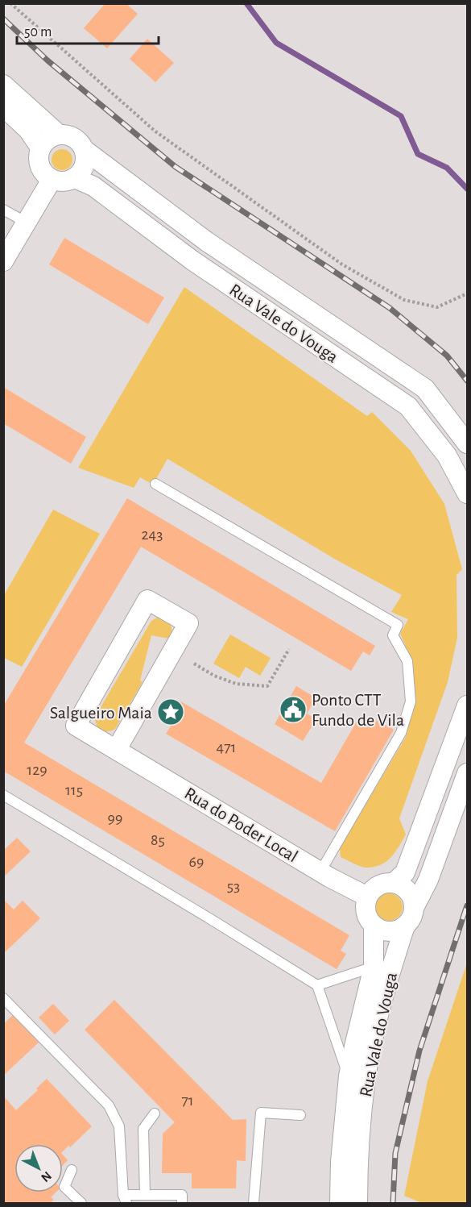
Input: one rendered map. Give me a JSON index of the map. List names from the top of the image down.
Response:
{
  "streets": {
    "street": ["Rua Vale do Vouga", "Rua do Poder Local"]
  },
  "crossings": [
    ["Rua Vale do Vouga", "Rua do Poder Local"]
  ],
  "places": {
    "public building": ["Ponto CTT Fundo de Vila"],
    "place": ["Salgueiro Maia"]
  },
  "house_numbers": [
    "243",
    "471",
    "129",
    "115",
    "99",
    "85",
    "69",
    "53",
    "71"
  ],
  "scale_bar": "50 m",
  "north": "bottom right"
}
